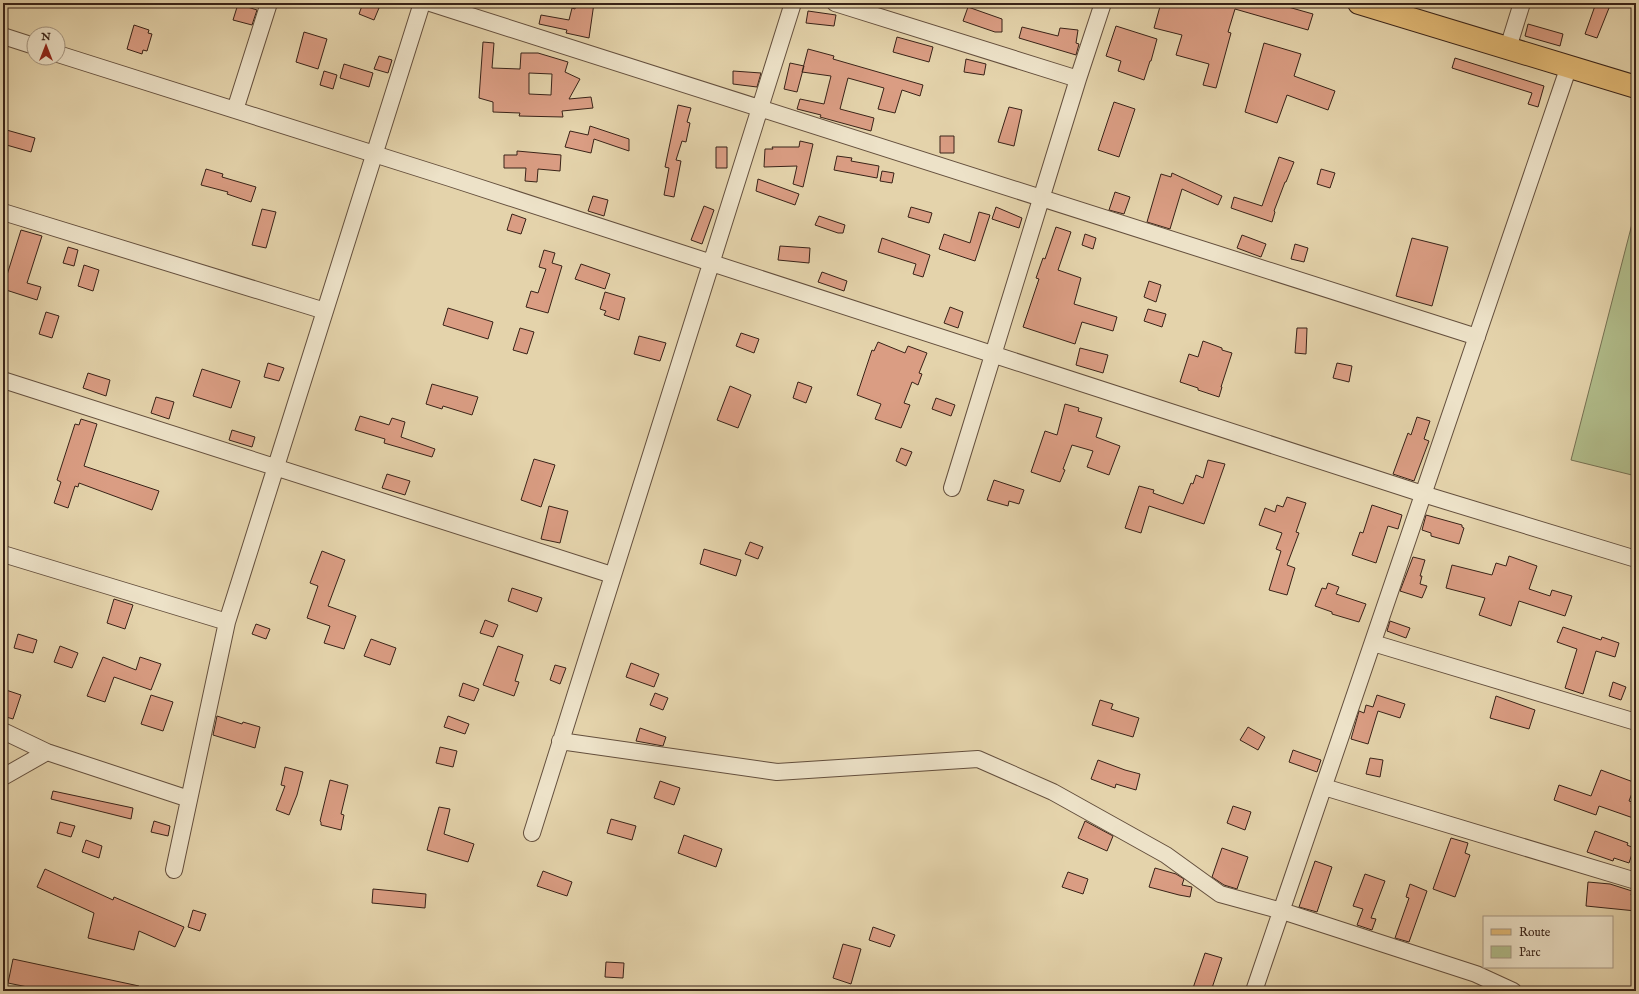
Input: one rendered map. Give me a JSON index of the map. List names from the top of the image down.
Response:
{
  "legend": ["Route", "Parc"],
  "north": "top"
}
